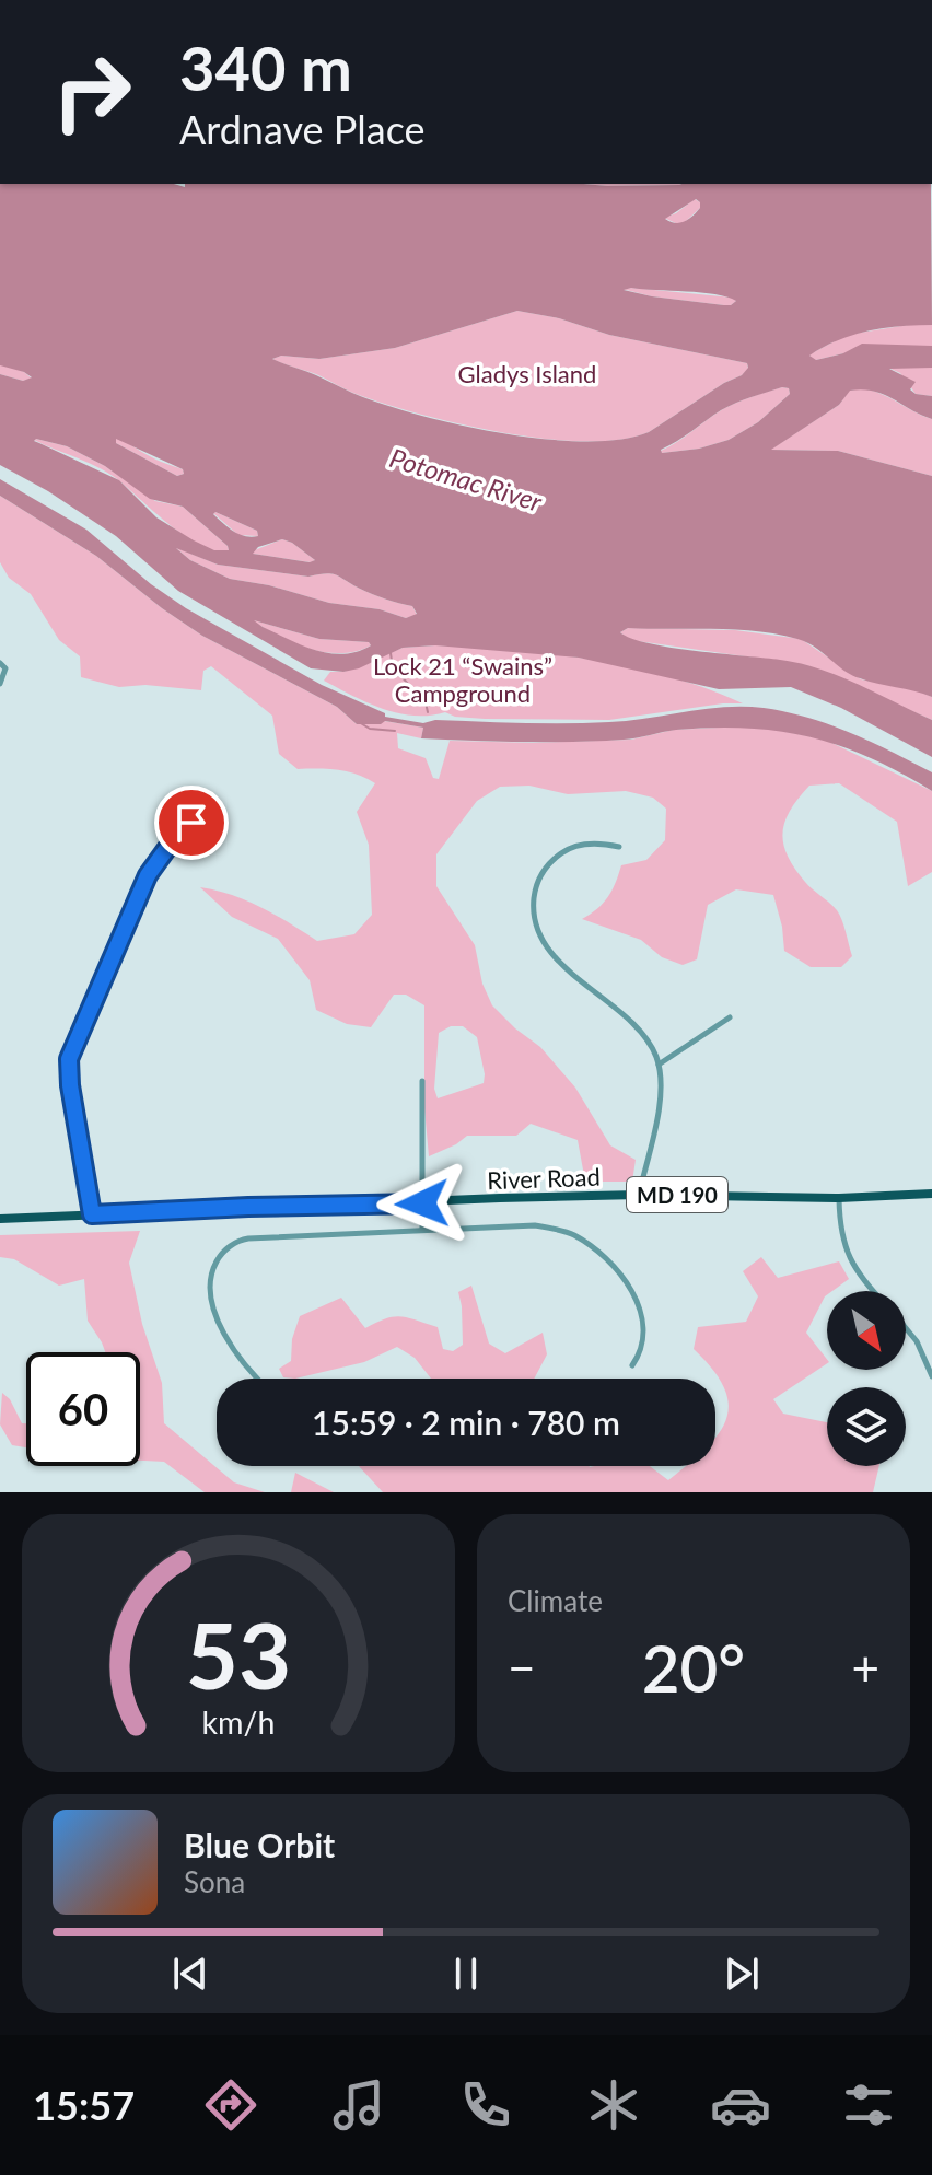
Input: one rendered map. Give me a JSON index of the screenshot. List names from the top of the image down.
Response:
{
  "streets": {
    "main road": ["River Road", "MD 190"]
  },
  "water": ["Potomac River"],
  "parks": ["Gladys Island", "Lock 21 “Swains” Campground"],
  "north": "bottom right",
  "page": {
    "turn": ["340 m", "Ardnave Place"],
    "limit": "60",
    "trip": "15:59 · 2 min · 780 m",
    "tile": "Climate",
    "heat": ["−", "20°", "+"],
    "song": ["Blue Orbit", "Sona"],
    "tabs": "15:57",
    "gauge": ["53", "km/h"]
  }
}
